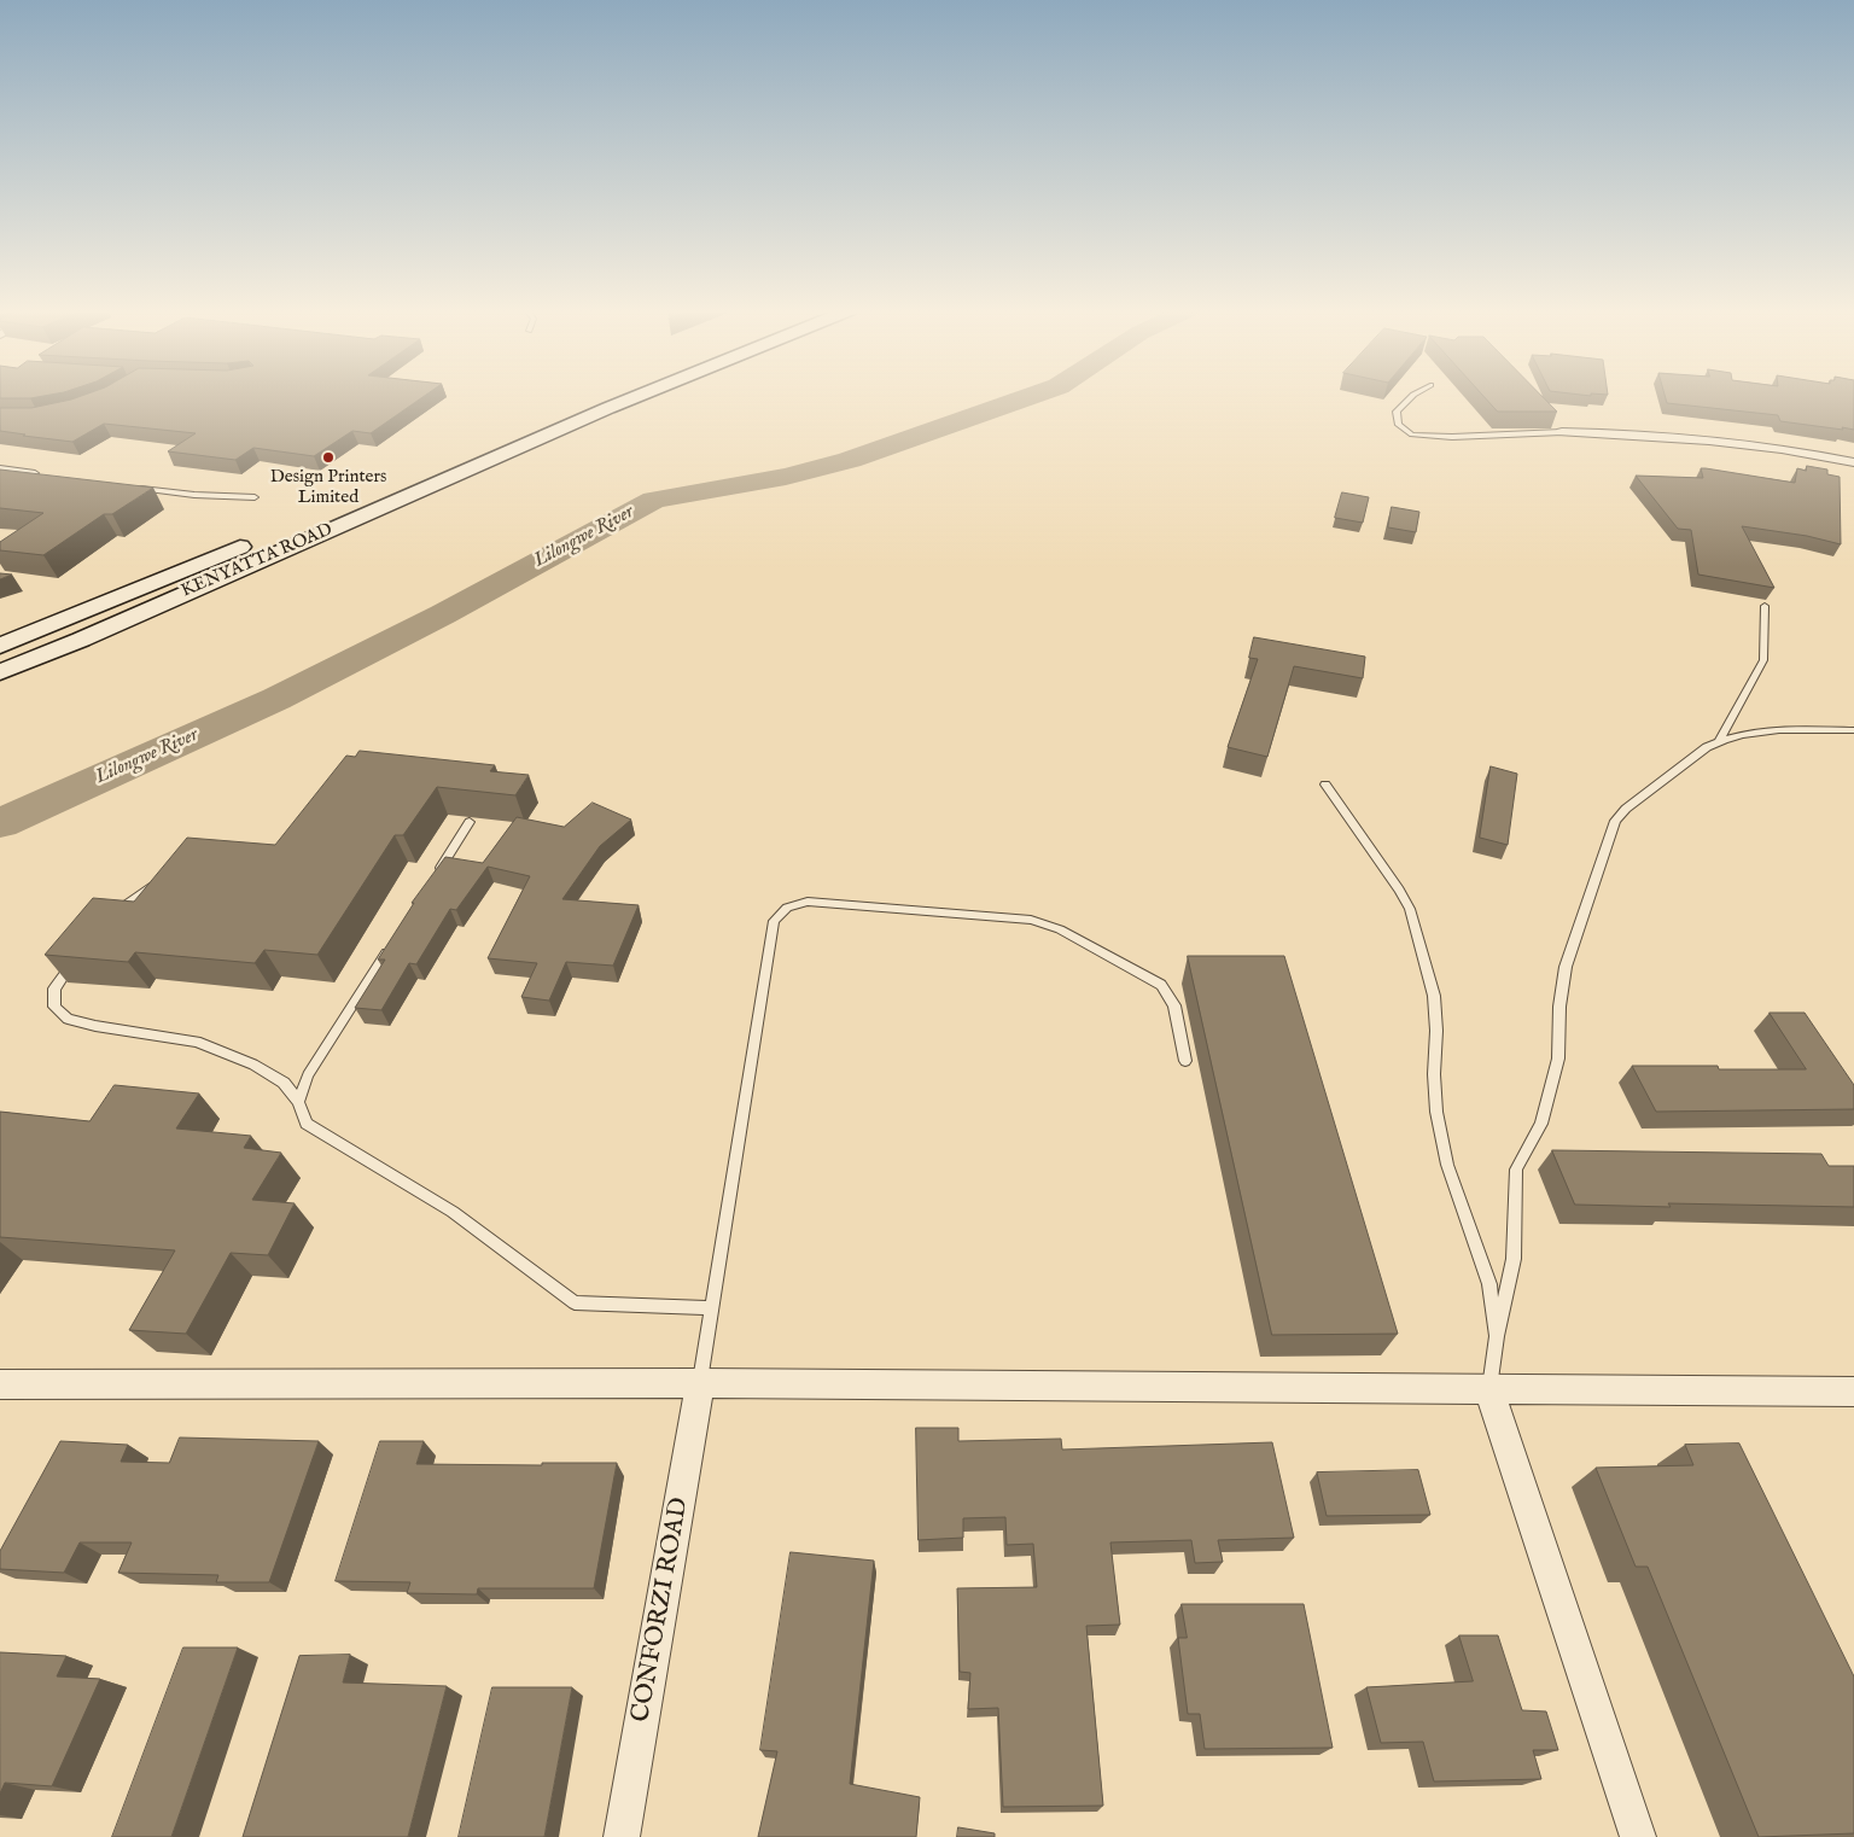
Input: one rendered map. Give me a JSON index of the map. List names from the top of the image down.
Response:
{
  "streets": {
    "main road": ["KENYATTA ROAD"],
    "street": ["CONFORZI ROAD"]
  },
  "water": ["Lilongwe River"],
  "places": ["Design Printers Limited"]
}
